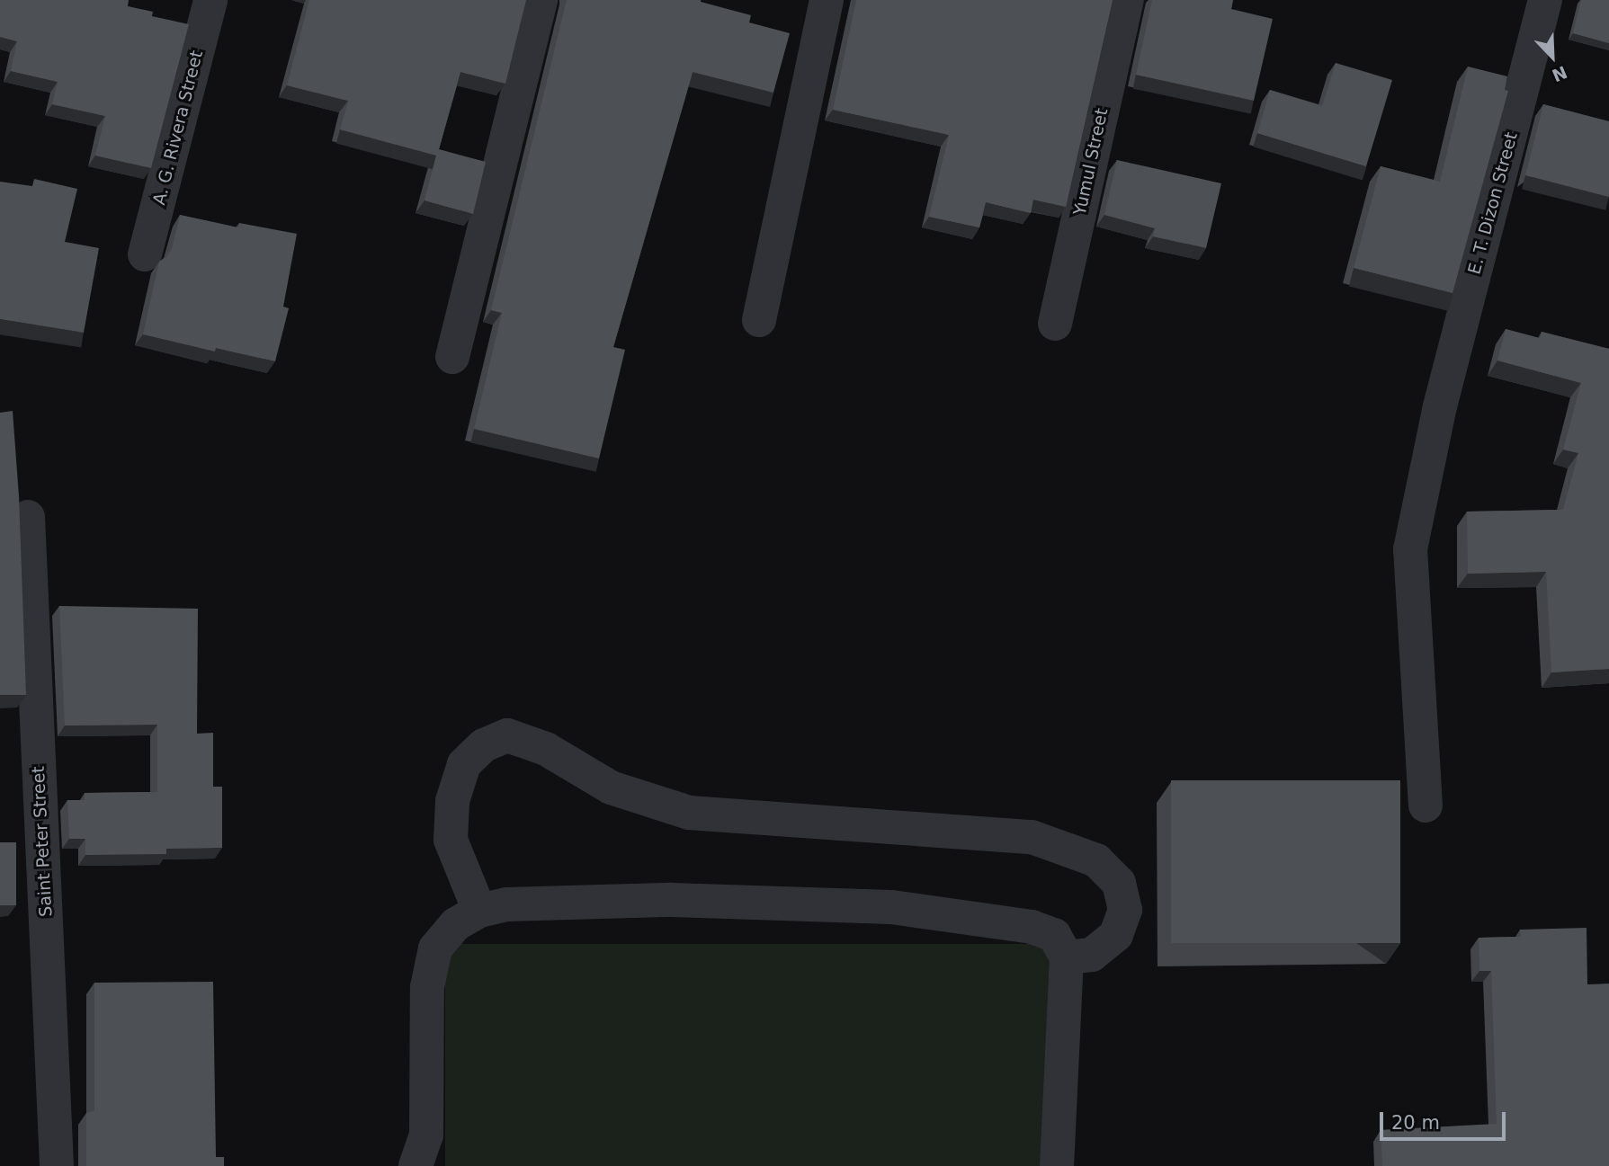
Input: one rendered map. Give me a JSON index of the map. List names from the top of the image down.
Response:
{
  "streets": {
    "street": [
      "A. G. Rivera Street",
      "Yumul Street",
      "E. T. Dizon Street",
      "Saint Peter Street"
    ]
  },
  "scale_bar": "20 m",
  "north": "bottom right"
}
